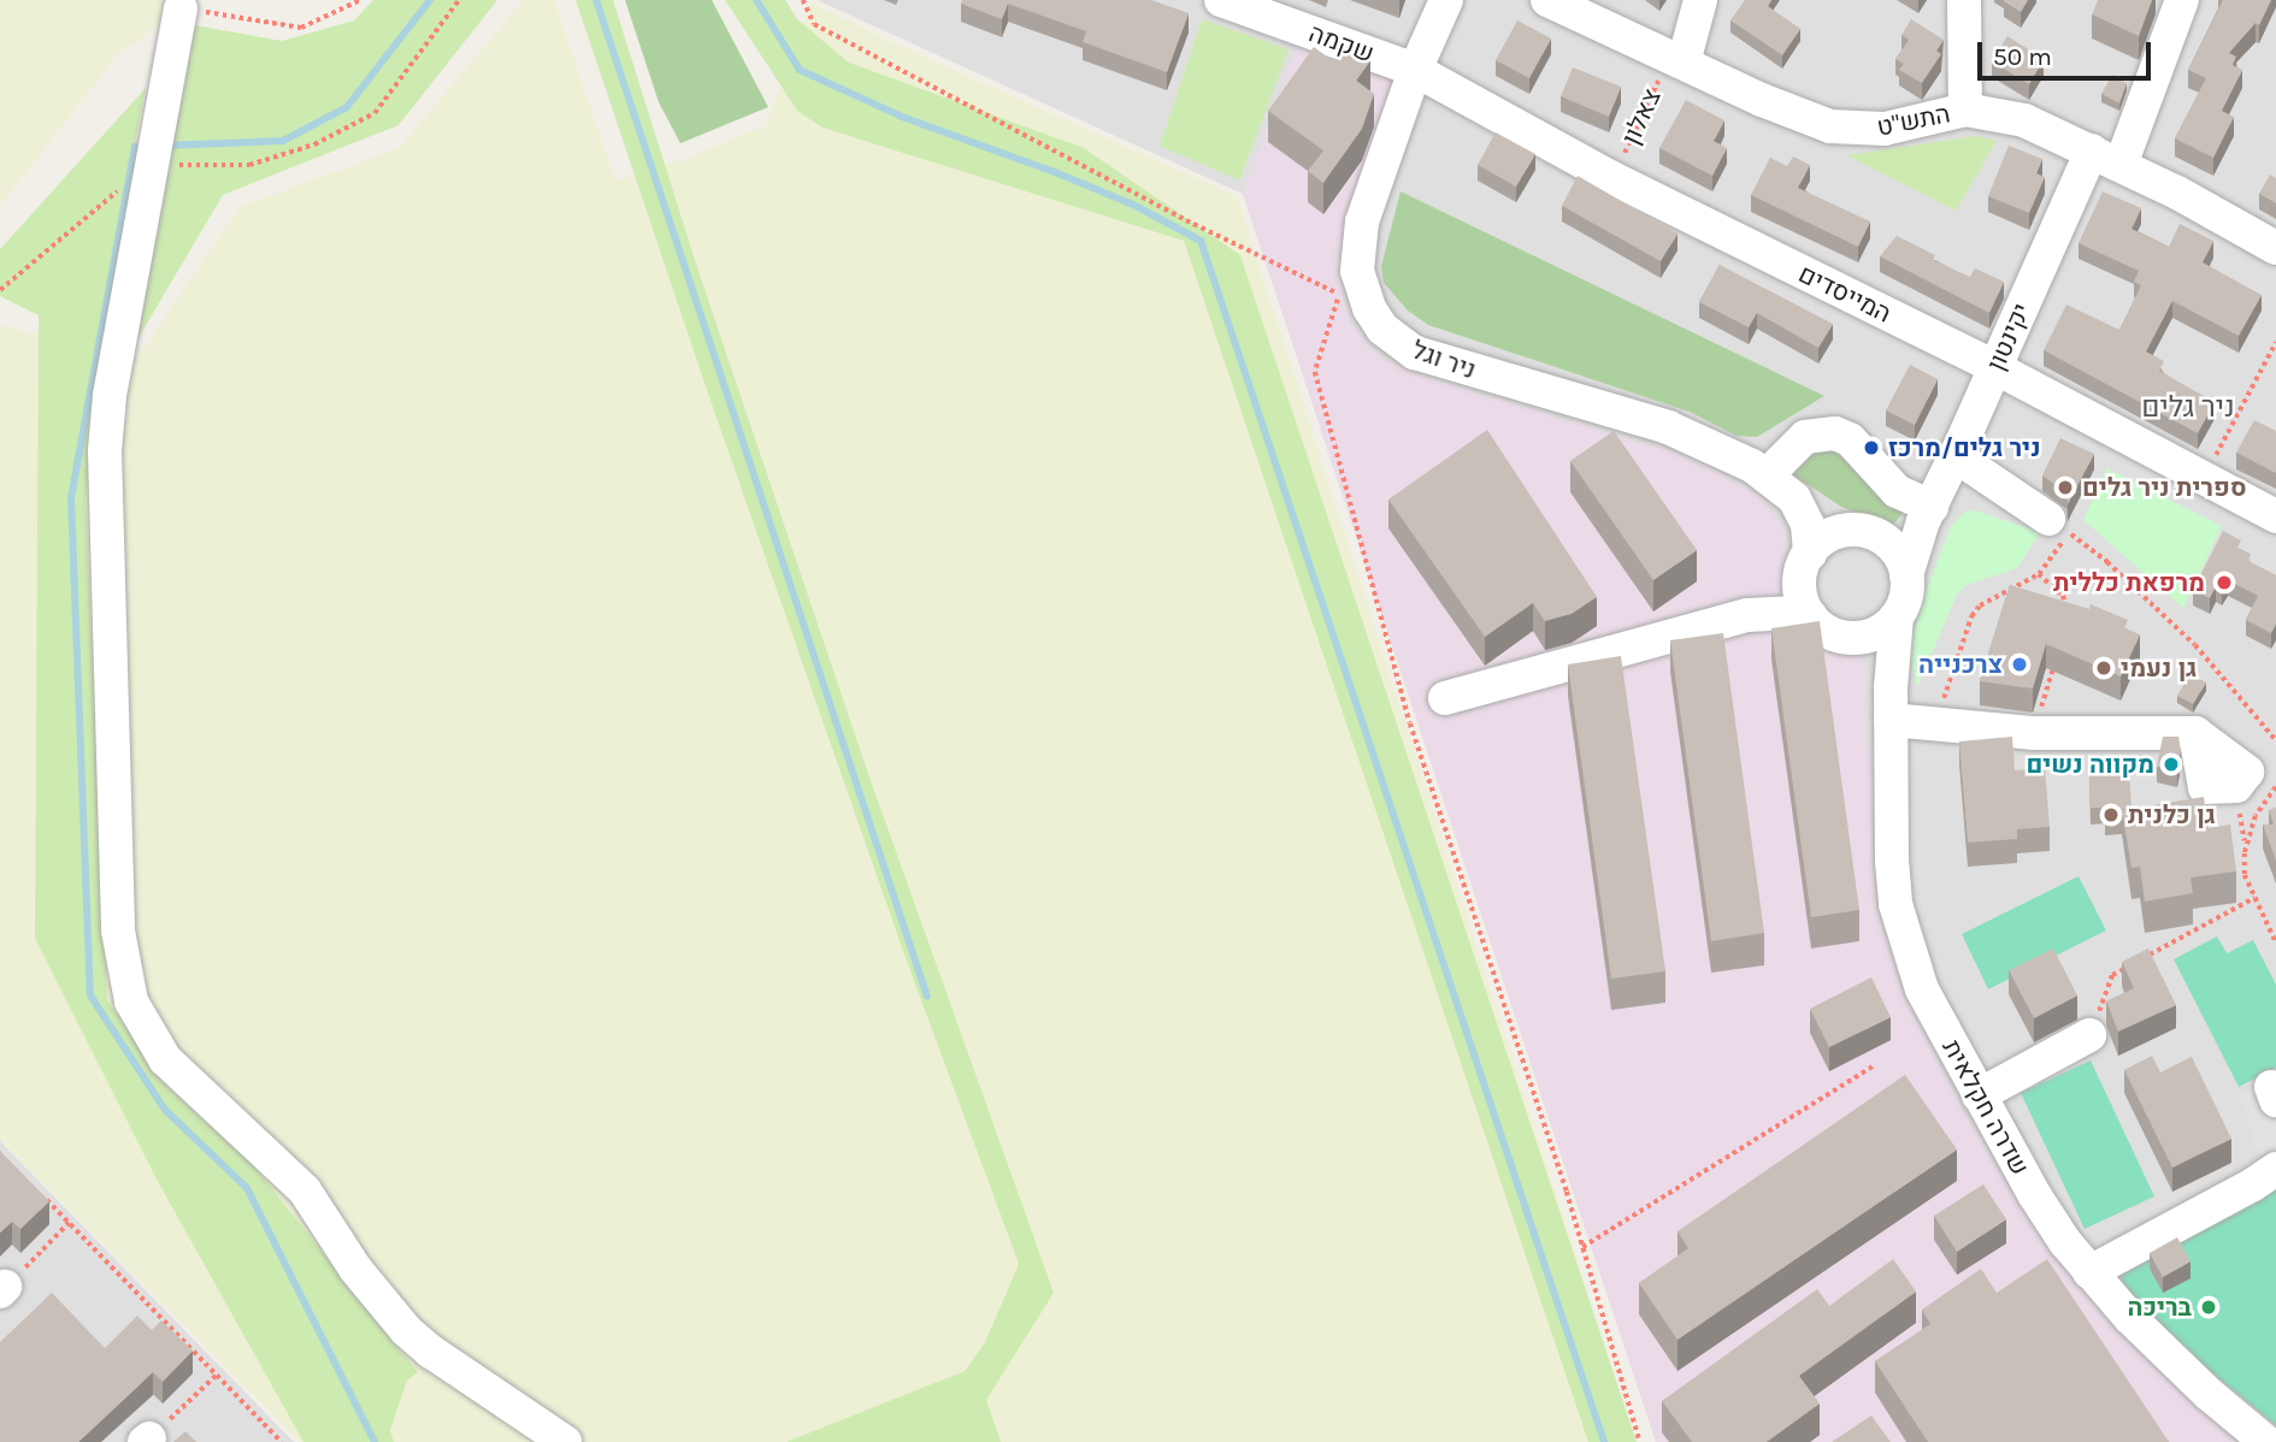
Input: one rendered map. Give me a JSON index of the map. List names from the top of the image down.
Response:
{
  "streets": {
    "street": [
      "שקמה",
      "צאלון",
      "התש\"ט",
      "המייסדים",
      "יקינטון",
      "ניר וגל",
      "שדרה חקלאית"
    ]
  },
  "crossings": [
    ["שקמה", "המייסדים"],
    ["שקמה", "ניר וגל"],
    ["צאלון", "התש\"ט"],
    ["צאלון", "המייסדים"],
    ["התש\"ט", "יקינטון"],
    ["המייסדים", "יקינטון"],
    ["המייסדים", "ניר וגל"],
    ["יקינטון", "ניר וגל"],
    ["יקינטון", "שדרה חקלאית"],
    ["ניר וגל", "שדרה חקלאית"]
  ],
  "districts": ["ניר גלים"],
  "places": [
    "ניר גלים/מרכז",
    "ספרית ניר גלים",
    "מרפאת כללית",
    "צרכנייה",
    "גן נעמי",
    "מקווה נשים",
    "גן כלנית",
    "בריכה"
  ],
  "scale_bar": "50 m"
}
